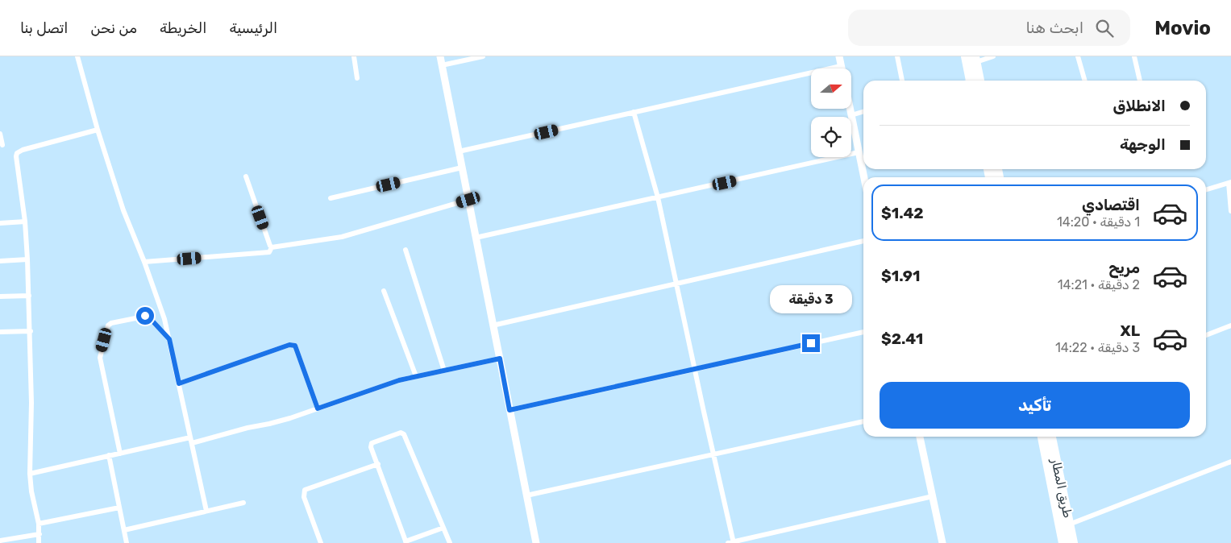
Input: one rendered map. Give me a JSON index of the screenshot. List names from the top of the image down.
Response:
{
  "streets": {
    "highway": ["طريق المطار"]
  },
  "north": "right",
  "page": {
    "header": "Movio",
    "search": "ابحث هنا",
    "nav": [
      "الرئيسية",
      "الخريطة",
      "من نحن",
      "اتصل بنا"
    ],
    "banner": ["الانطلاق", "الوجهة"],
    "list": [
      {
        "name": "اقتصادي",
        "note": "1 دقيقة · 14:20",
        "value": "$1.42"
      },
      {
        "name": "مريح",
        "note": "2 دقيقة · 14:21",
        "value": "$1.91"
      },
      {
        "name": "XL",
        "note": "3 دقيقة · 14:22",
        "value": "$2.41"
      }
    ],
    "bubble": "3 دقيقة",
    "buttons": "تأكيد"
  }
}
